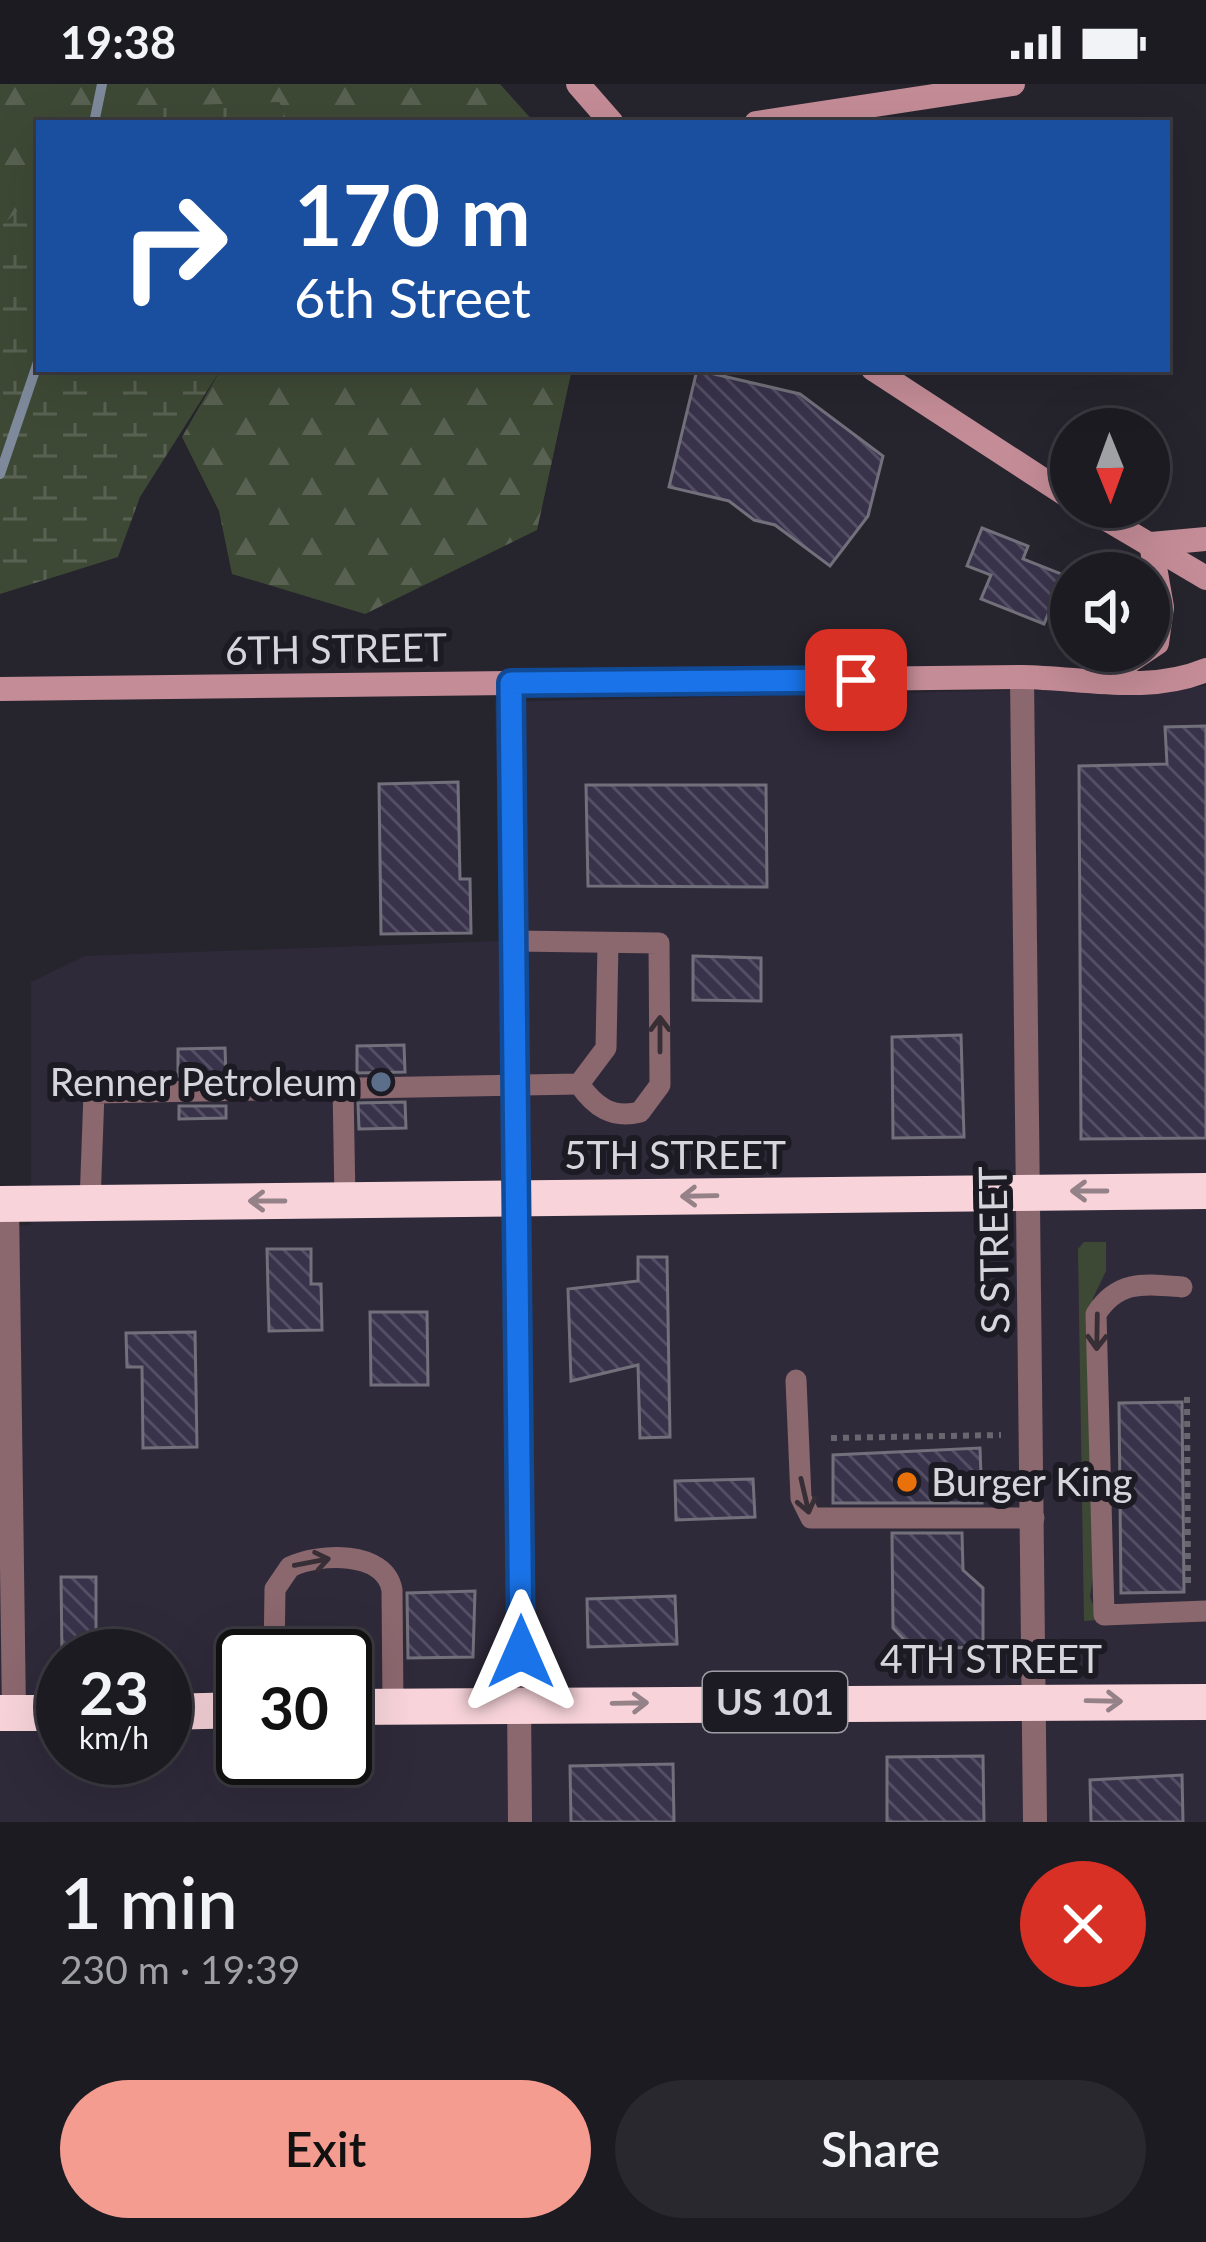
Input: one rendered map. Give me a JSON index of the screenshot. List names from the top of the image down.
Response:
{
  "streets": {
    "highway": ["5TH STREET", "4TH STREET", "US 101"],
    "street": ["6TH STREET", "S STREET"]
  },
  "crossings": [
    ["6TH STREET", "S STREET"],
    ["5TH STREET", "S STREET"],
    ["S STREET", "4TH STREET"]
  ],
  "one_way": ["5TH STREET", "4TH STREET"],
  "places": ["Renner Petroleum", "Burger King"],
  "north": "bottom",
  "page": {
    "status": "19:38",
    "turn": ["170 m", "6th Street"],
    "speed": "23 km/h",
    "limit": "30",
    "heading": ["1 min", "230 m · 19:39"],
    "buttons": ["Exit", "Share"]
  }
}
